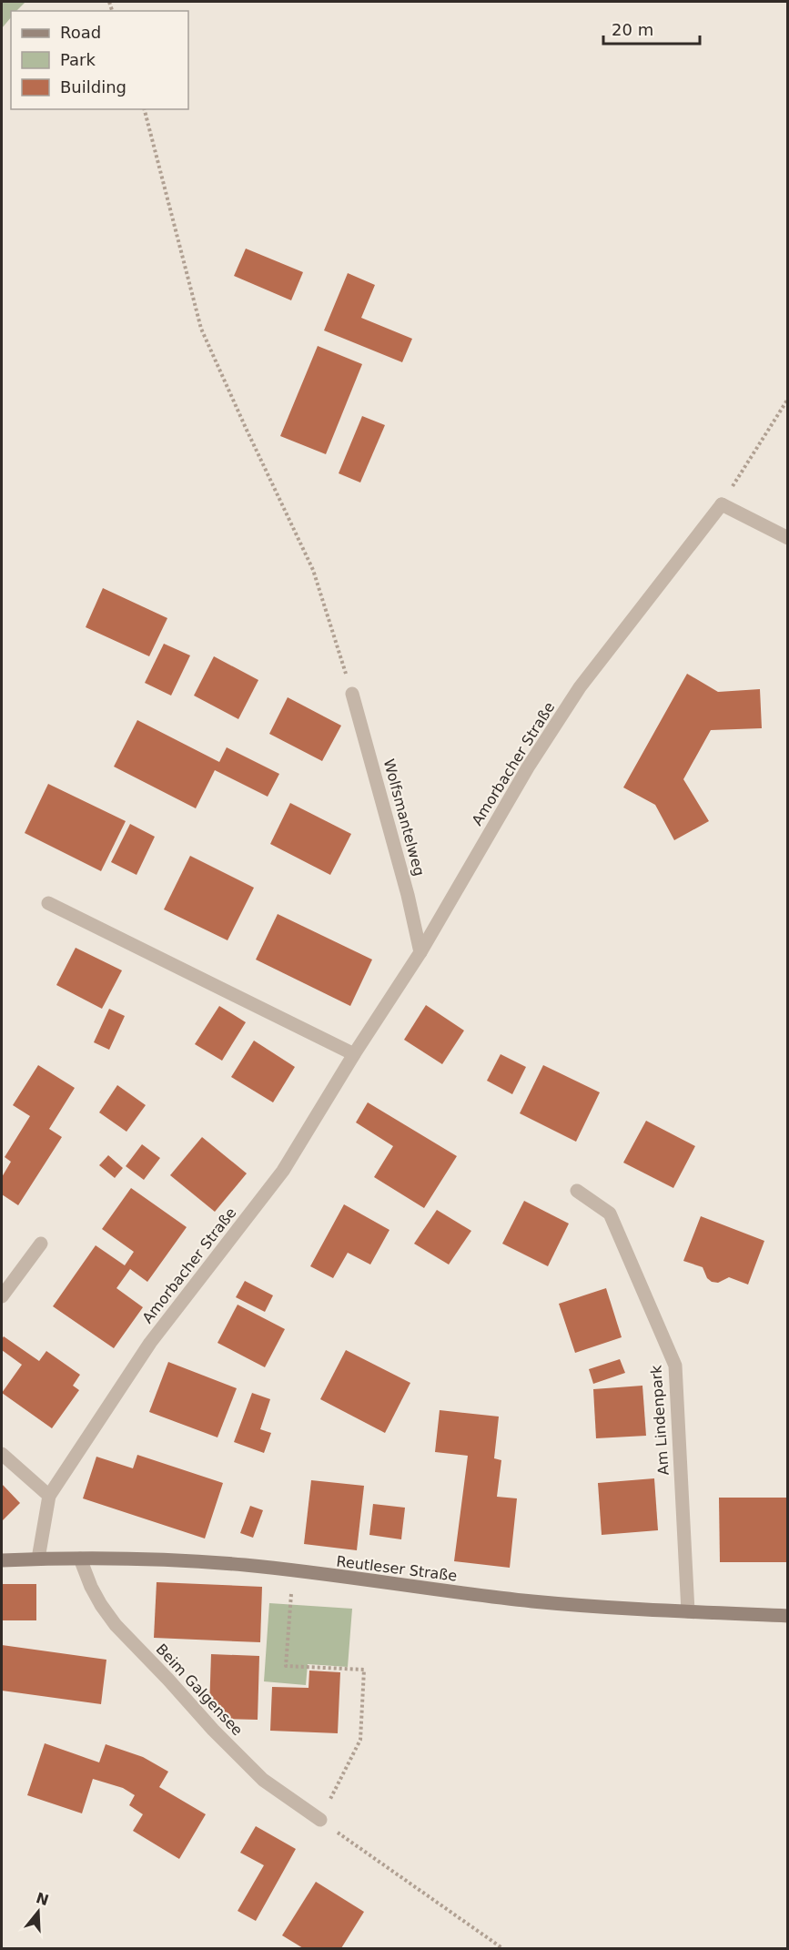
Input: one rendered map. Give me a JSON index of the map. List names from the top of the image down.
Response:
{
  "streets": {
    "street": [
      "Amorbacher Straße",
      "Wolfsmantelweg",
      "Am Lindenpark",
      "Reutleser Straße",
      "Beim Galgensee"
    ]
  },
  "crossings": [
    ["Amorbacher Straße", "Wolfsmantelweg"],
    ["Am Lindenpark", "Reutleser Straße"],
    ["Reutleser Straße", "Beim Galgensee"]
  ],
  "legend": ["Road", "Park", "Building"],
  "scale_bar": "20 m",
  "north": "top"
}
